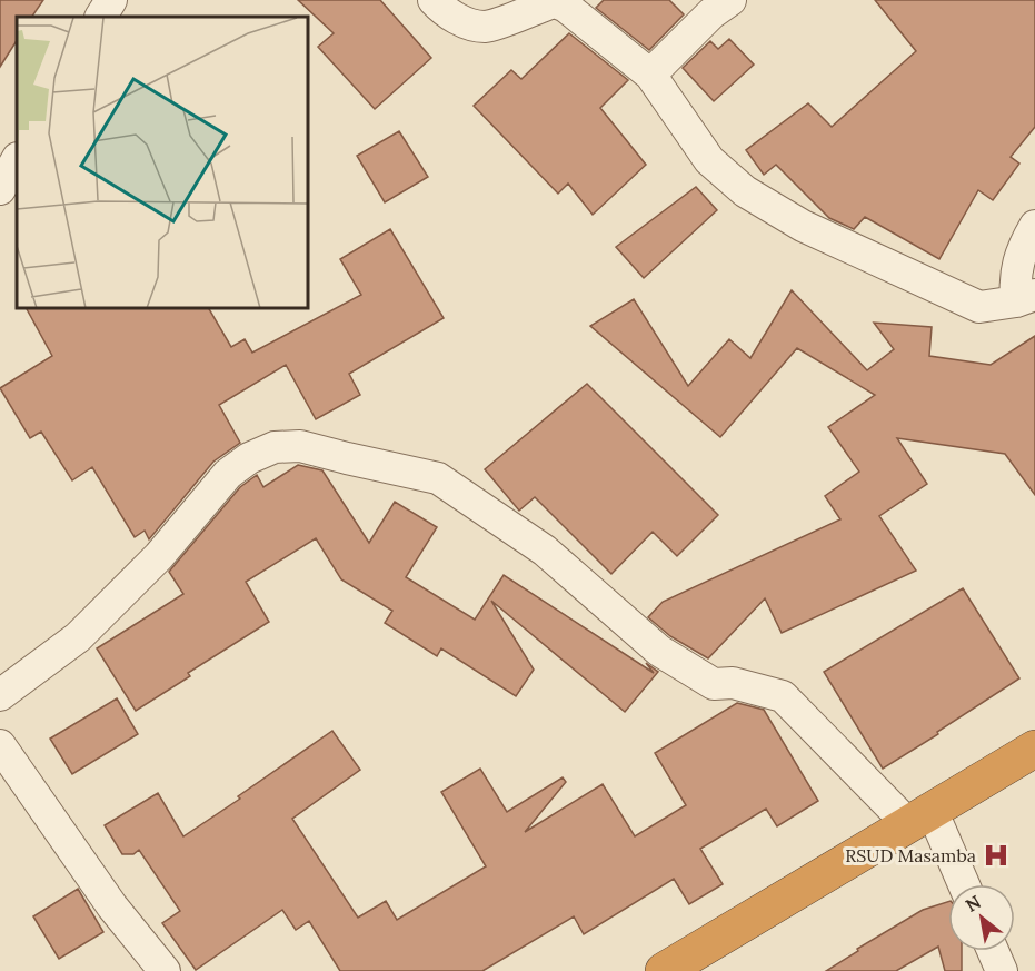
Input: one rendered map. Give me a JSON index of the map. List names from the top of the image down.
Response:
{
  "places": {
    "hospital": ["RSUD Masamba"]
  },
  "north": "top left"
}
